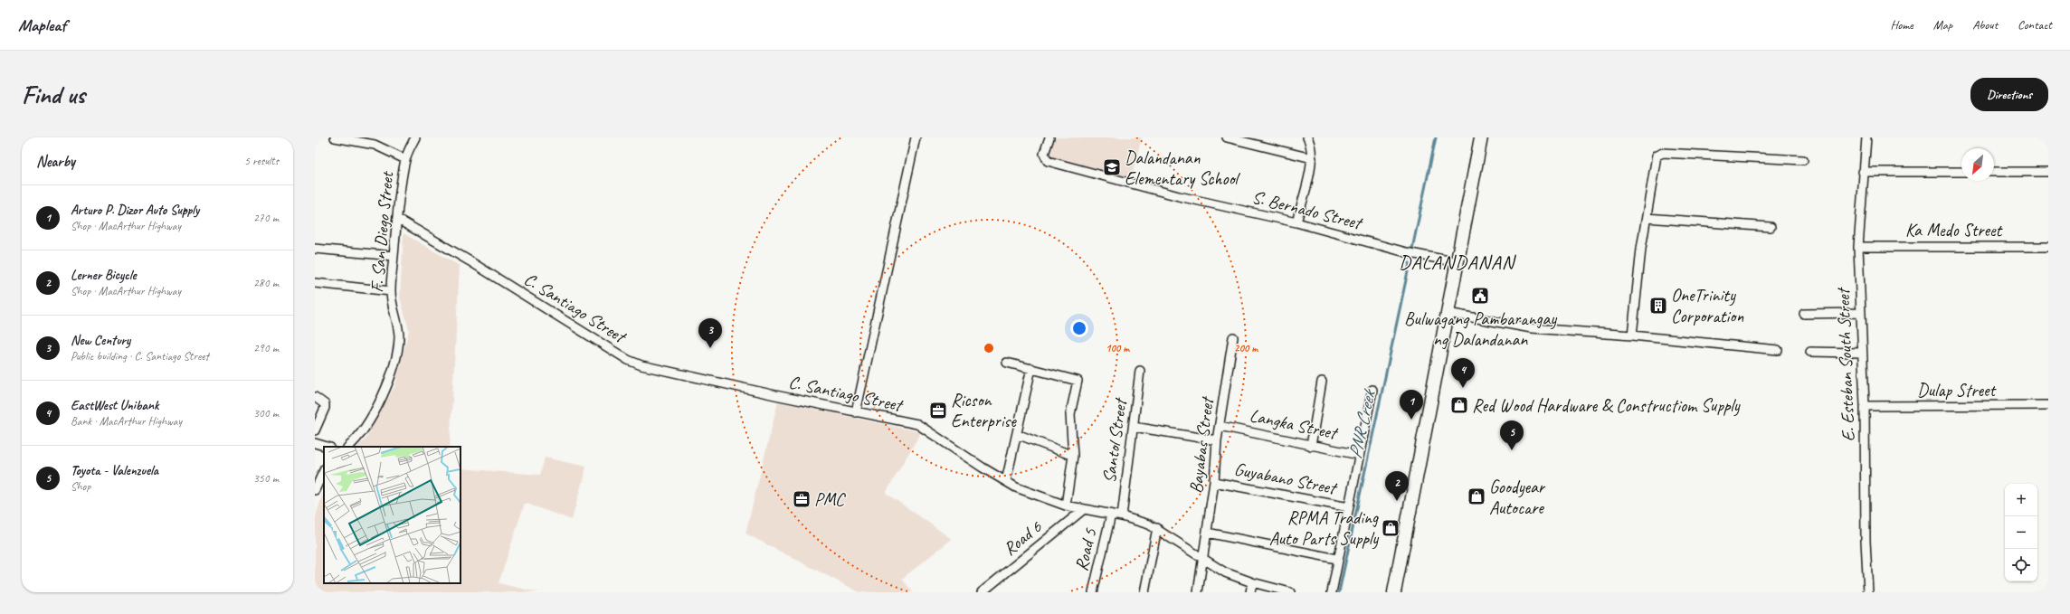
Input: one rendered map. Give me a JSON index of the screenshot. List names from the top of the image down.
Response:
{
  "streets": {
    "street": [
      "S. Bernado Street",
      "Ka Medo Street",
      "F. San Diego Street",
      "C. Santiago Street",
      "E. Esteban South Street",
      "Dulap Street",
      "Langka Street",
      "Santol Street",
      "Bayabas Street",
      "Guyabano Street",
      "Road 6",
      "Road 5"
    ]
  },
  "crossings": [
    ["Ka Medo Street", "E. Esteban South Street"],
    ["F. San Diego Street", "C. Santiago Street"],
    ["C. Santiago Street", "Santol Street"],
    ["C. Santiago Street", "Bayabas Street"],
    ["C. Santiago Street", "Road 6"],
    ["C. Santiago Street", "Road 5"],
    ["E. Esteban South Street", "Dulap Street"],
    ["Langka Street", "Bayabas Street"],
    ["Bayabas Street", "Guyabano Street"]
  ],
  "districts": ["DALANDANAN"],
  "water": ["PNR Creek"],
  "places": {
    "school or university": ["Dalandanan Elementary School"],
    "public building": ["Bulwagang Pambarangay ng Dalandanan"],
    "building": ["OneTrinity Corporation"],
    "shop": ["Red Wood Hardware & Constructiom Supply", "Goodyear Autocare", "RPMA Trading Auto Parts Supply"],
    "office": ["Ricson Enterprise", "PMC"]
  },
  "north": "bottom left",
  "page": {
    "header": "Mapleaf",
    "nav": [
      "Home",
      "Map",
      "About",
      "Contact"
    ],
    "buttons": "Directions",
    "title": "Find us",
    "heading": ["Nearby", "5 results"],
    "list": [
      {
        "mark": "1",
        "name": "Arturo P. Dizor Auto Supply",
        "note": "Shop · MacArthur Highway",
        "value": "270 m"
      },
      {
        "mark": "2",
        "name": "Lerner Bicycle",
        "note": "Shop · MacArthur Highway",
        "value": "280 m"
      },
      {
        "mark": "3",
        "name": "New Century",
        "note": "Public building · C. Santiago Street",
        "value": "290 m"
      },
      {
        "mark": "4",
        "name": "EastWest Unibank",
        "note": "Bank · MacArthur Highway",
        "value": "300 m"
      },
      {
        "mark": "5",
        "name": "Toyota - Valenzuela",
        "note": "Shop",
        "value": "350 m"
      }
    ],
    "pins": [
      "3",
      "4",
      "1",
      "5",
      "2"
    ],
    "map_buttons": ["+", "−"]
  },
  "rings": ["100 m", "200 m"]
}
